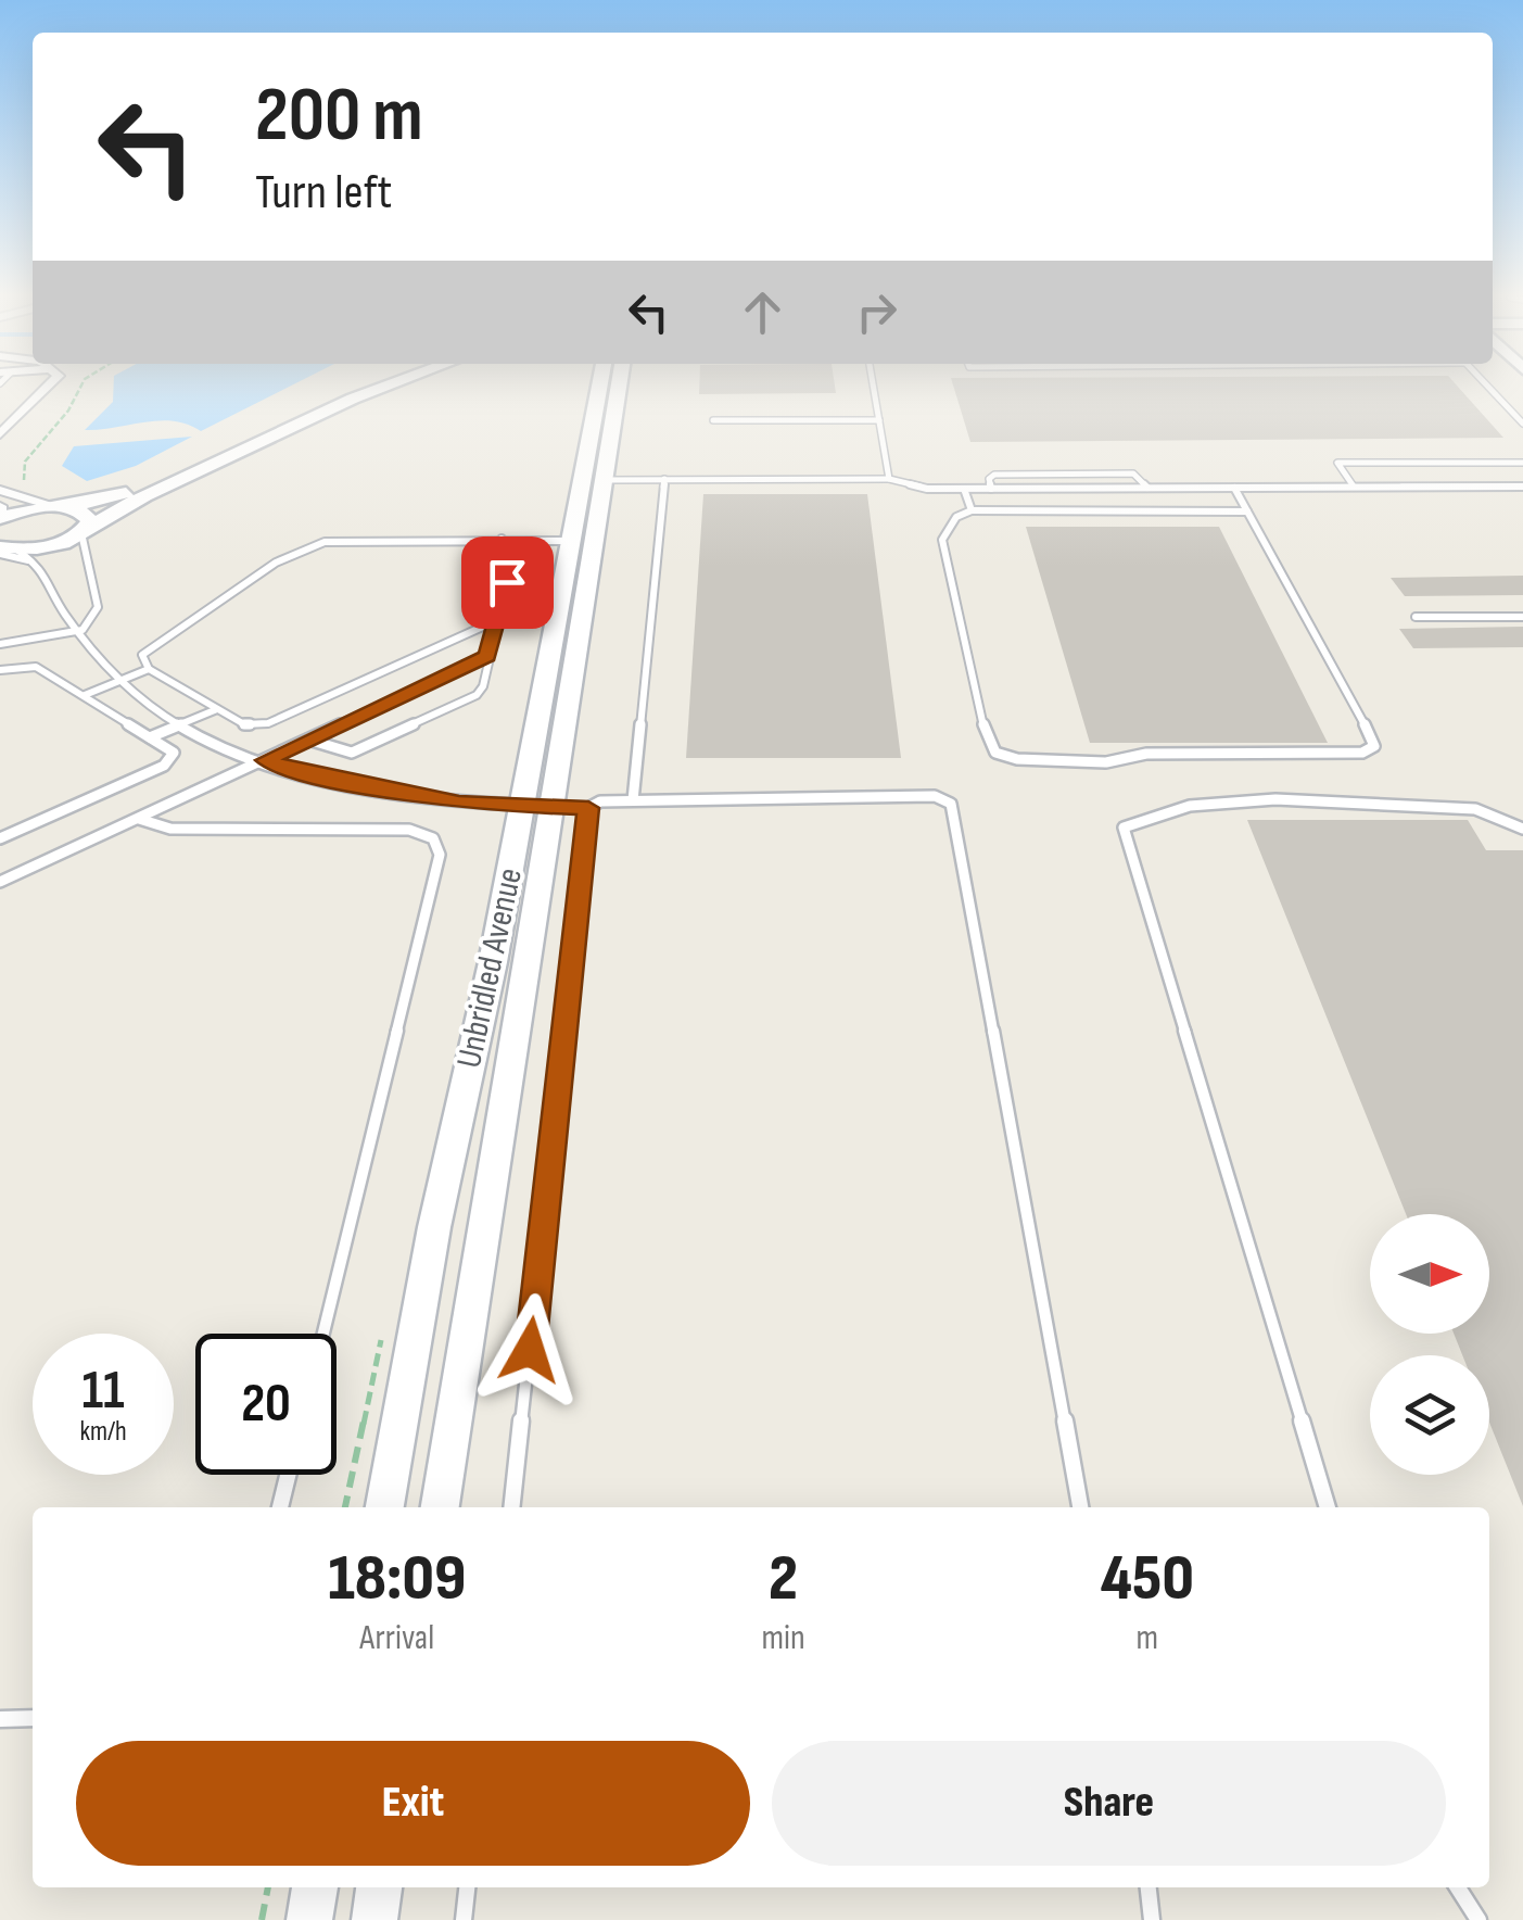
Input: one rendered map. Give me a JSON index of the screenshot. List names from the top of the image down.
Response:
{
  "streets": {
    "street": ["Unbridled Avenue"]
  },
  "north": "right",
  "page": {
    "turn": ["200 m", "Turn left"],
    "speed": "11 km/h",
    "limit": "20",
    "eta": [
      "18:09",
      "Arrival",
      "2",
      "min",
      "450",
      "m"
    ],
    "buttons": ["Exit", "Share"]
  }
}
